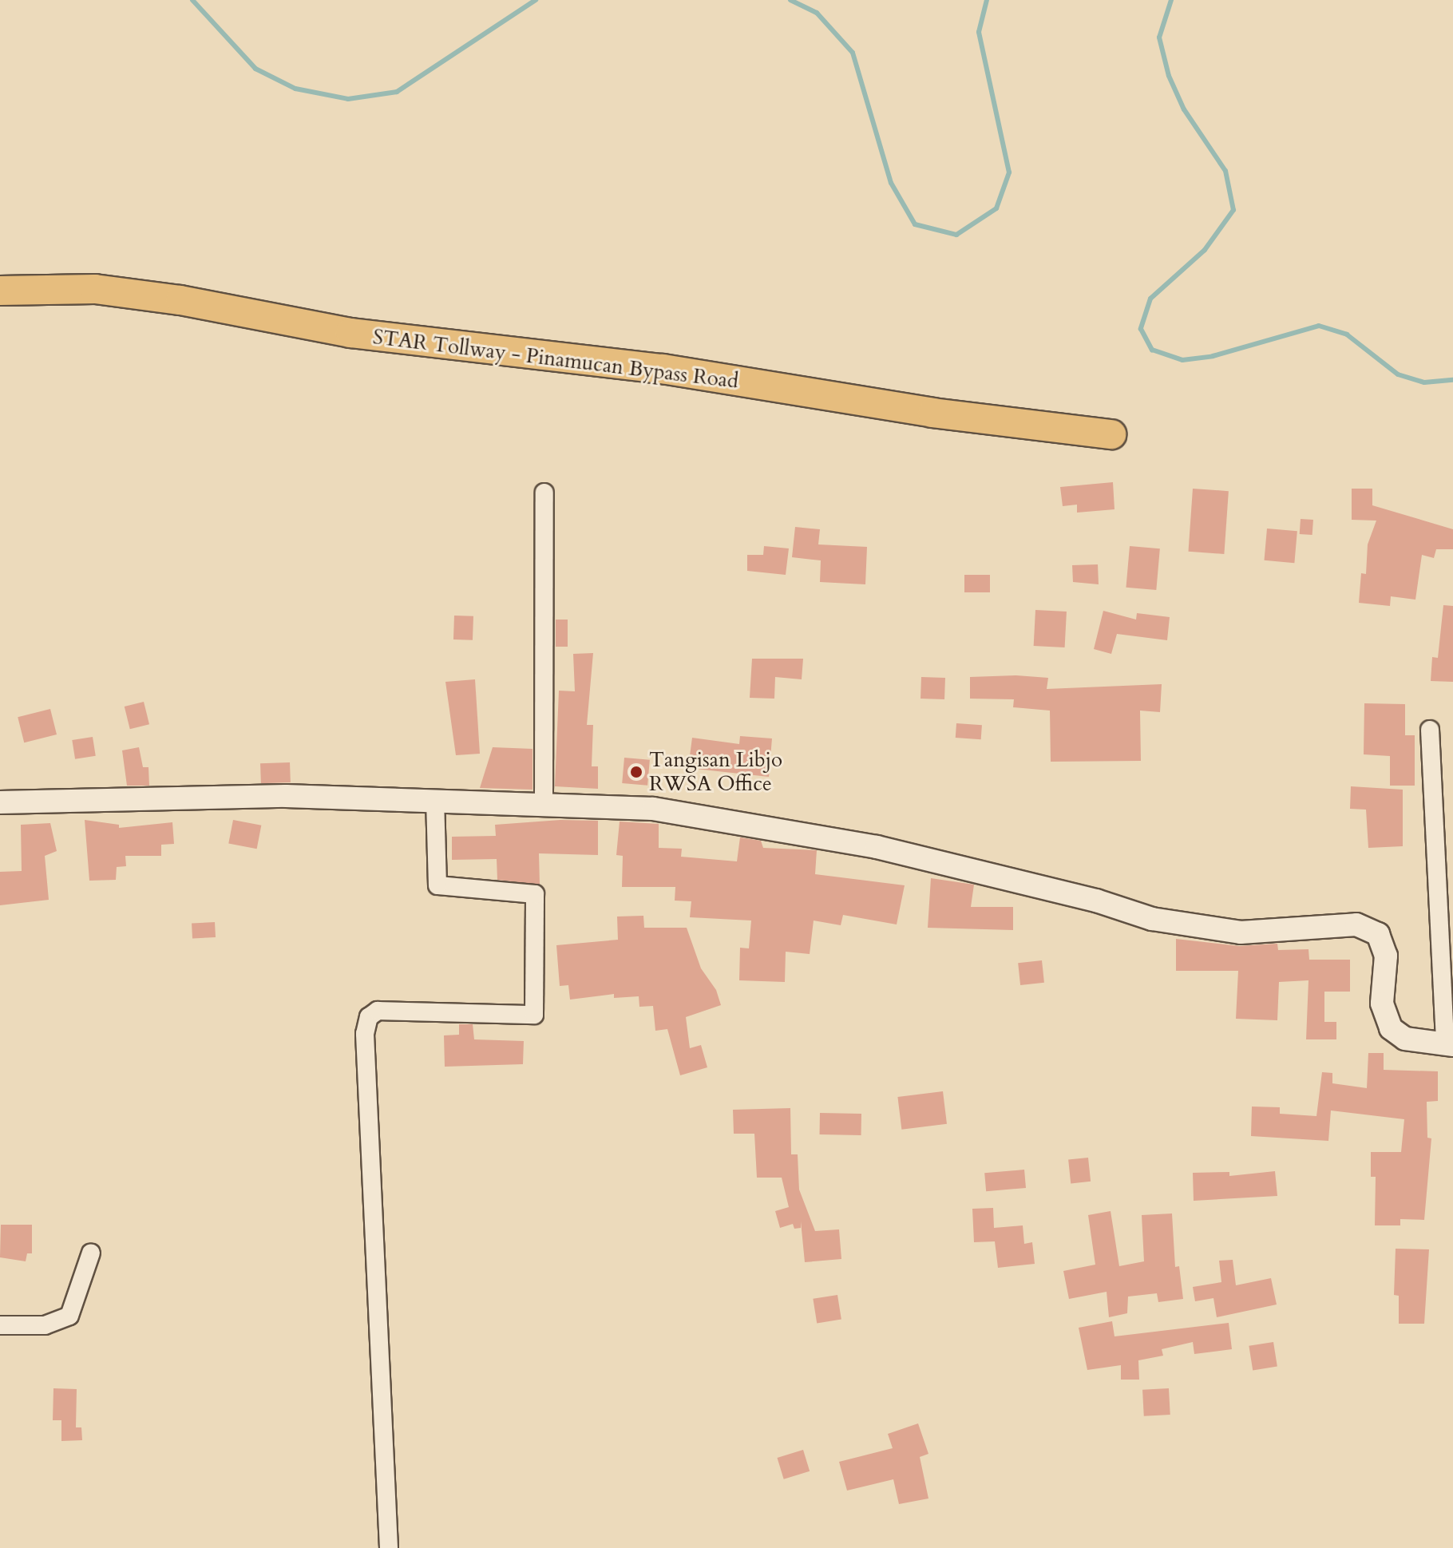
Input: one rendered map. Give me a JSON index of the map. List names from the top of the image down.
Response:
{
  "streets": {
    "main road": ["STAR Tollway - Pinamucan Bypass Road"]
  },
  "places": ["Tangisan Libjo RWSA Office"]
}
